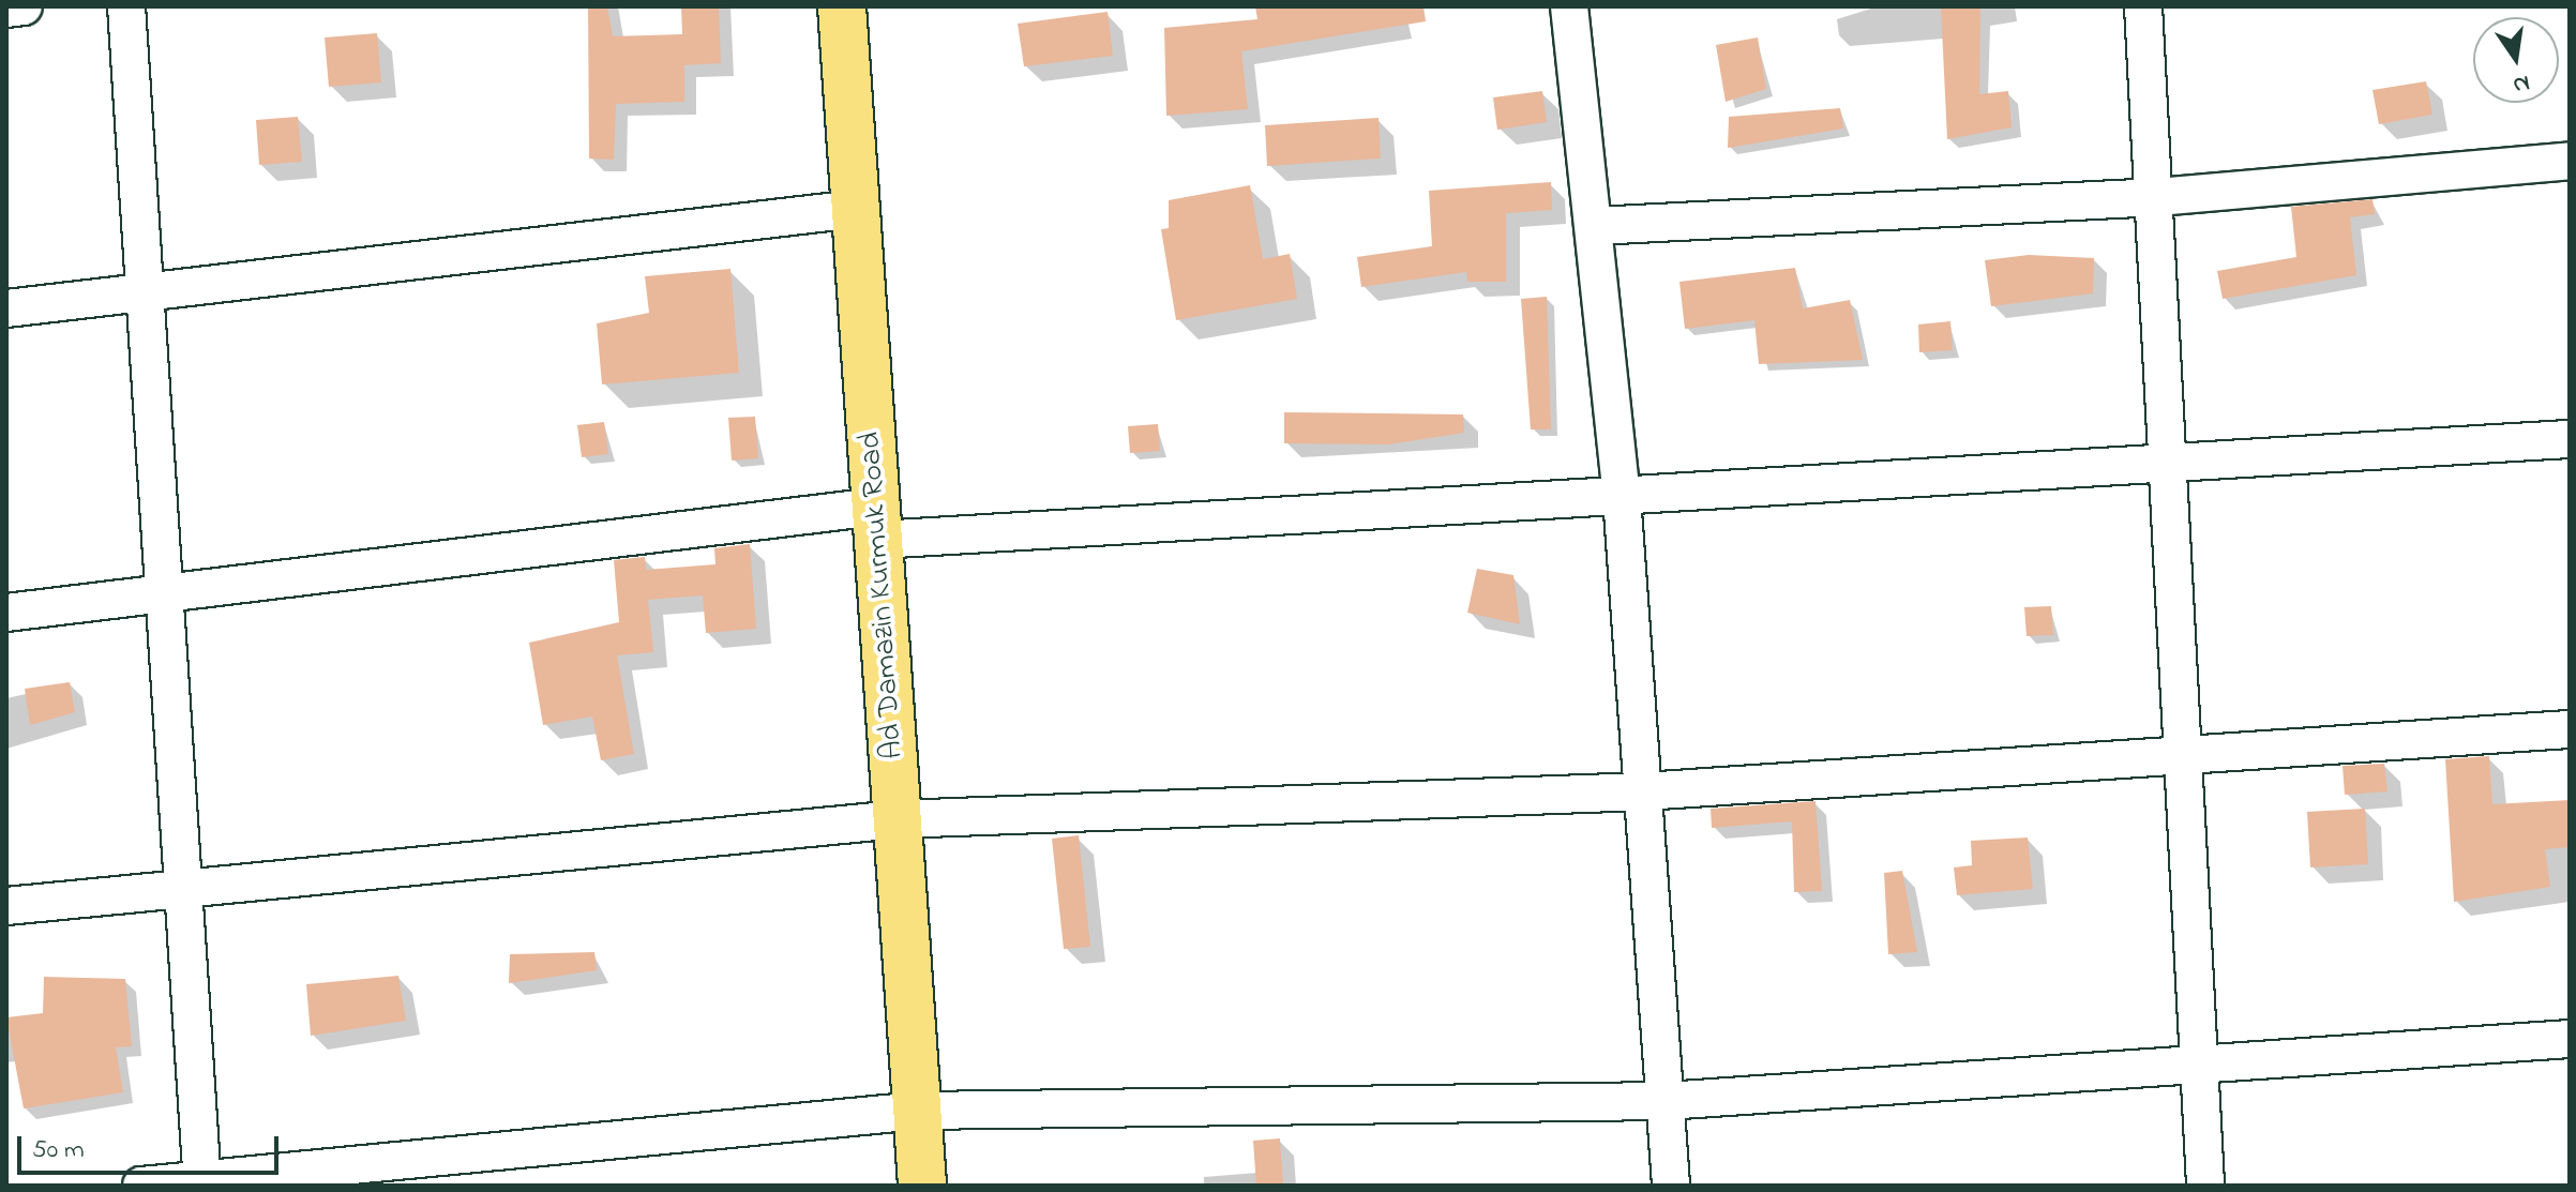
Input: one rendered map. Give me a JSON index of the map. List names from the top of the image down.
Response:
{
  "streets": {
    "highway": ["Ad Damazin Kurmuk Road"]
  },
  "scale_bar": "50 m",
  "north": "bottom"
}
